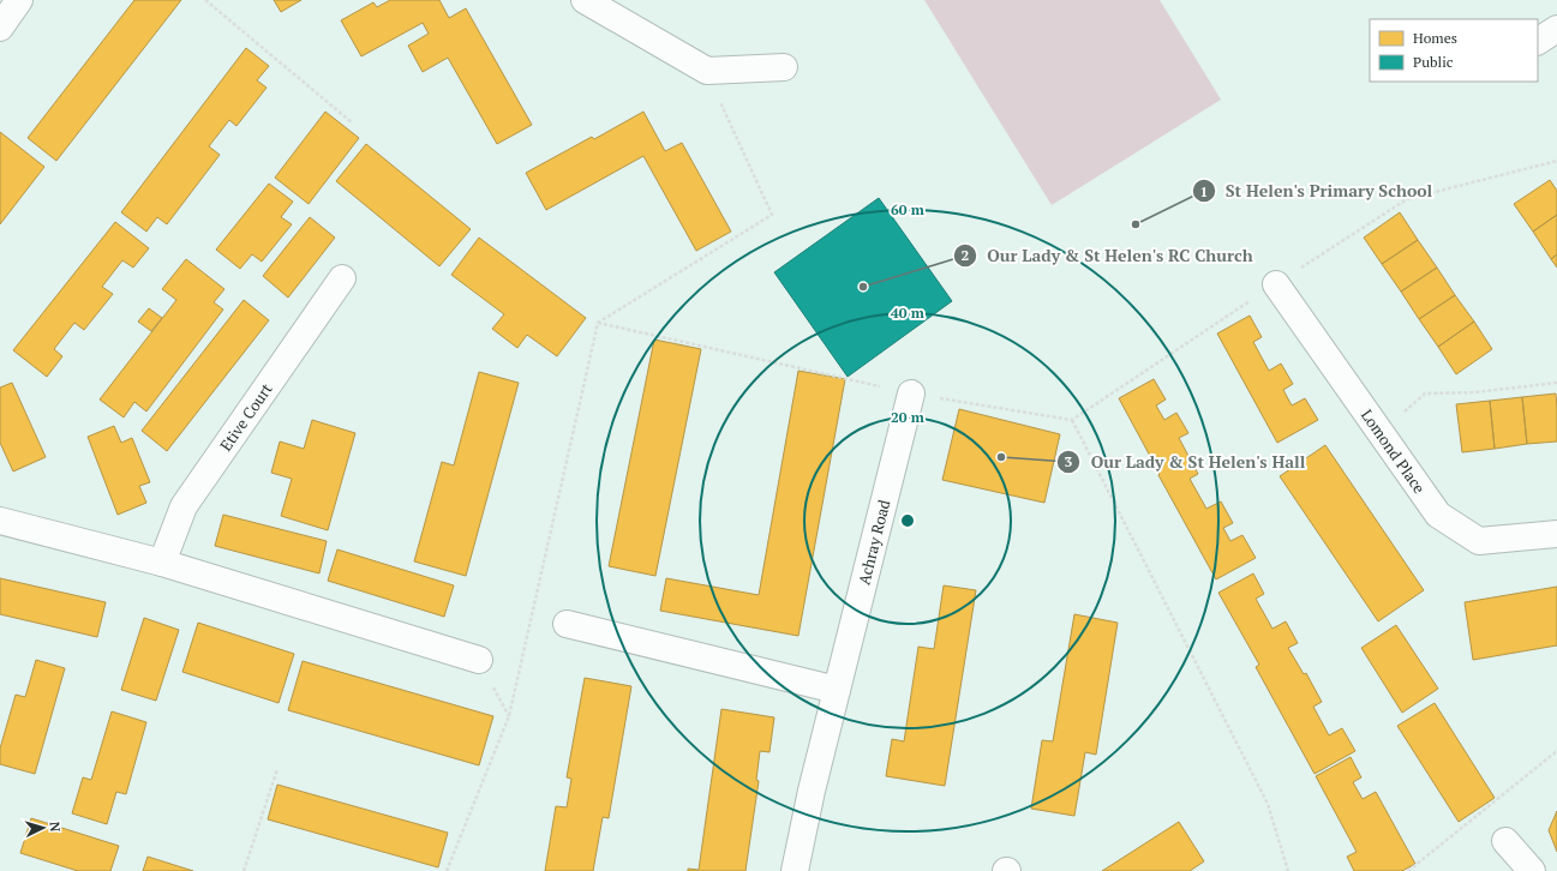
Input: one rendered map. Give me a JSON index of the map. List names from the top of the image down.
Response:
{
  "streets": {
    "street": ["Etive Court", "Lomond Place", "Achray Road"]
  },
  "places": ["St Helen's Primary School", "Our Lady & St Helen's RC Church", "Our Lady & St Helen's Hall"],
  "legend": ["Homes", "Public"],
  "north": "right",
  "rings": ["60 m", "40 m", "20 m"]
}
